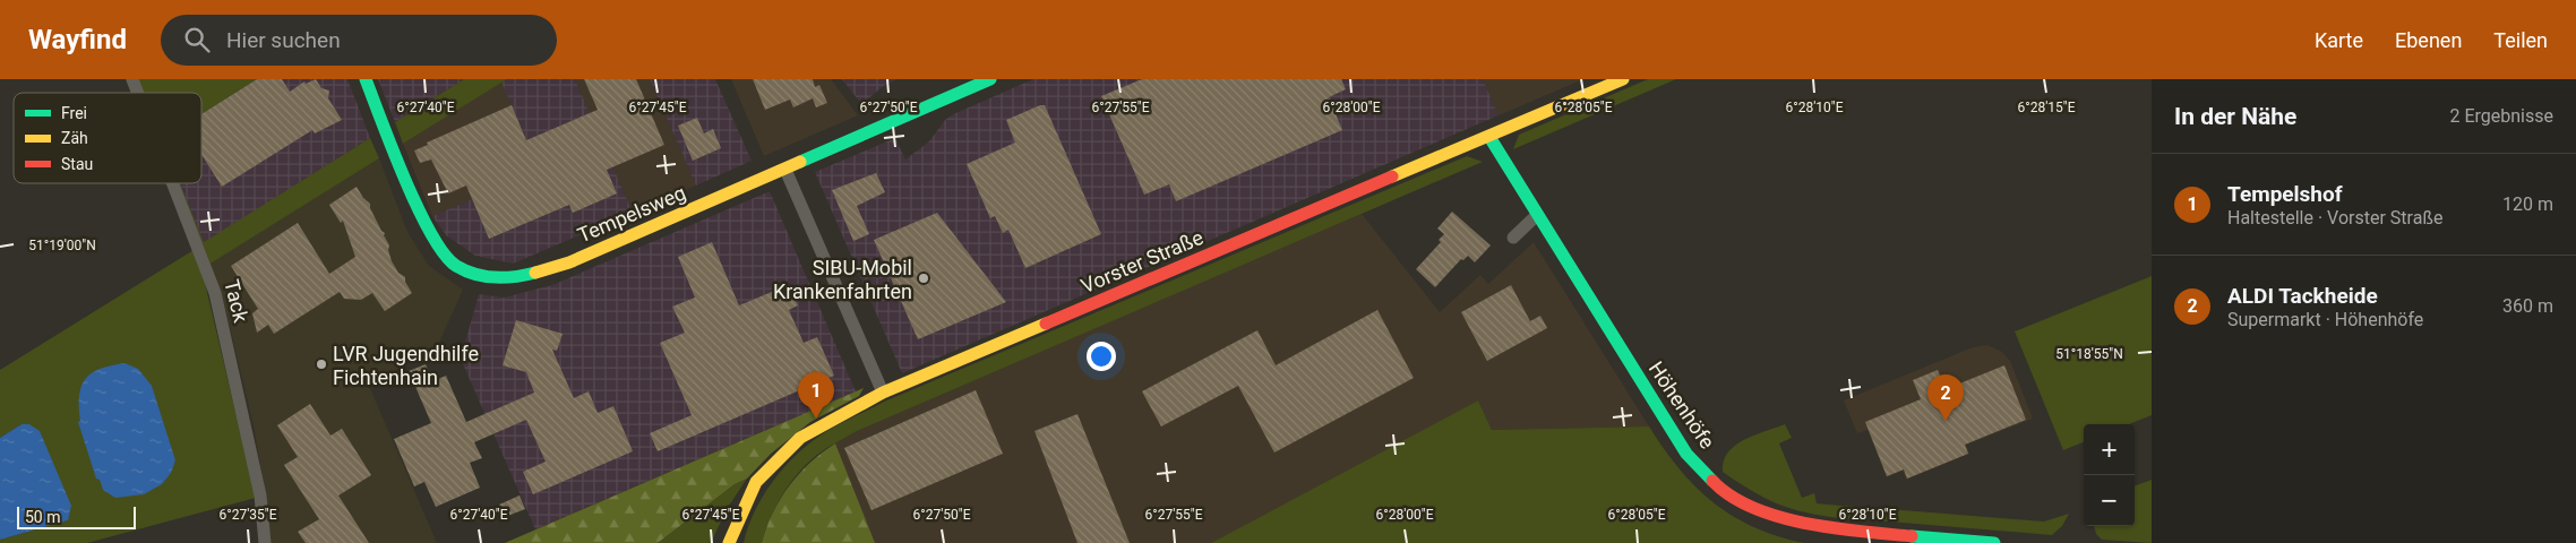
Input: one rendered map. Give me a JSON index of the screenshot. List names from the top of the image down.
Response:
{
  "streets": {
    "street": [
      "Tempelsweg",
      "Vorster Straße",
      "Tack",
      "Höhenhöfe"
    ]
  },
  "crossings": [
    ["Vorster Straße", "Höhenhöfe"]
  ],
  "places": ["SIBU-Mobil Krankenfahrten", "LVR Jugendhilfe Fichtenhain"],
  "legend": ["Frei", "Zäh", "Stau"],
  "scale_bar": "50 m",
  "page": {
    "header": "Wayfind",
    "search": "Hier suchen",
    "nav": ["Karte", "Ebenen", "Teilen"],
    "heading": ["In der Nähe", "2 Ergebnisse"],
    "list": [
      {
        "mark": "1",
        "name": "Tempelshof",
        "note": "Haltestelle · Vorster Straße",
        "value": "120 m"
      },
      {
        "mark": "2",
        "name": "ALDI Tackheide",
        "note": "Supermarkt · Höhenhöfe",
        "value": "360 m"
      }
    ],
    "pins": ["1", "2"],
    "map_buttons": ["+", "−"],
    "scale": "50 m"
  },
  "coordinates": [
    "6°27'40\"E",
    "6°27'45\"E",
    "6°27'50\"E",
    "6°27'55\"E",
    "6°28'00\"E",
    "6°28'05\"E",
    "6°28'10\"E",
    "6°28'15\"E",
    "51°19'00\"N",
    "51°18'55\"N",
    "6°27'35\"E"
  ]
}
